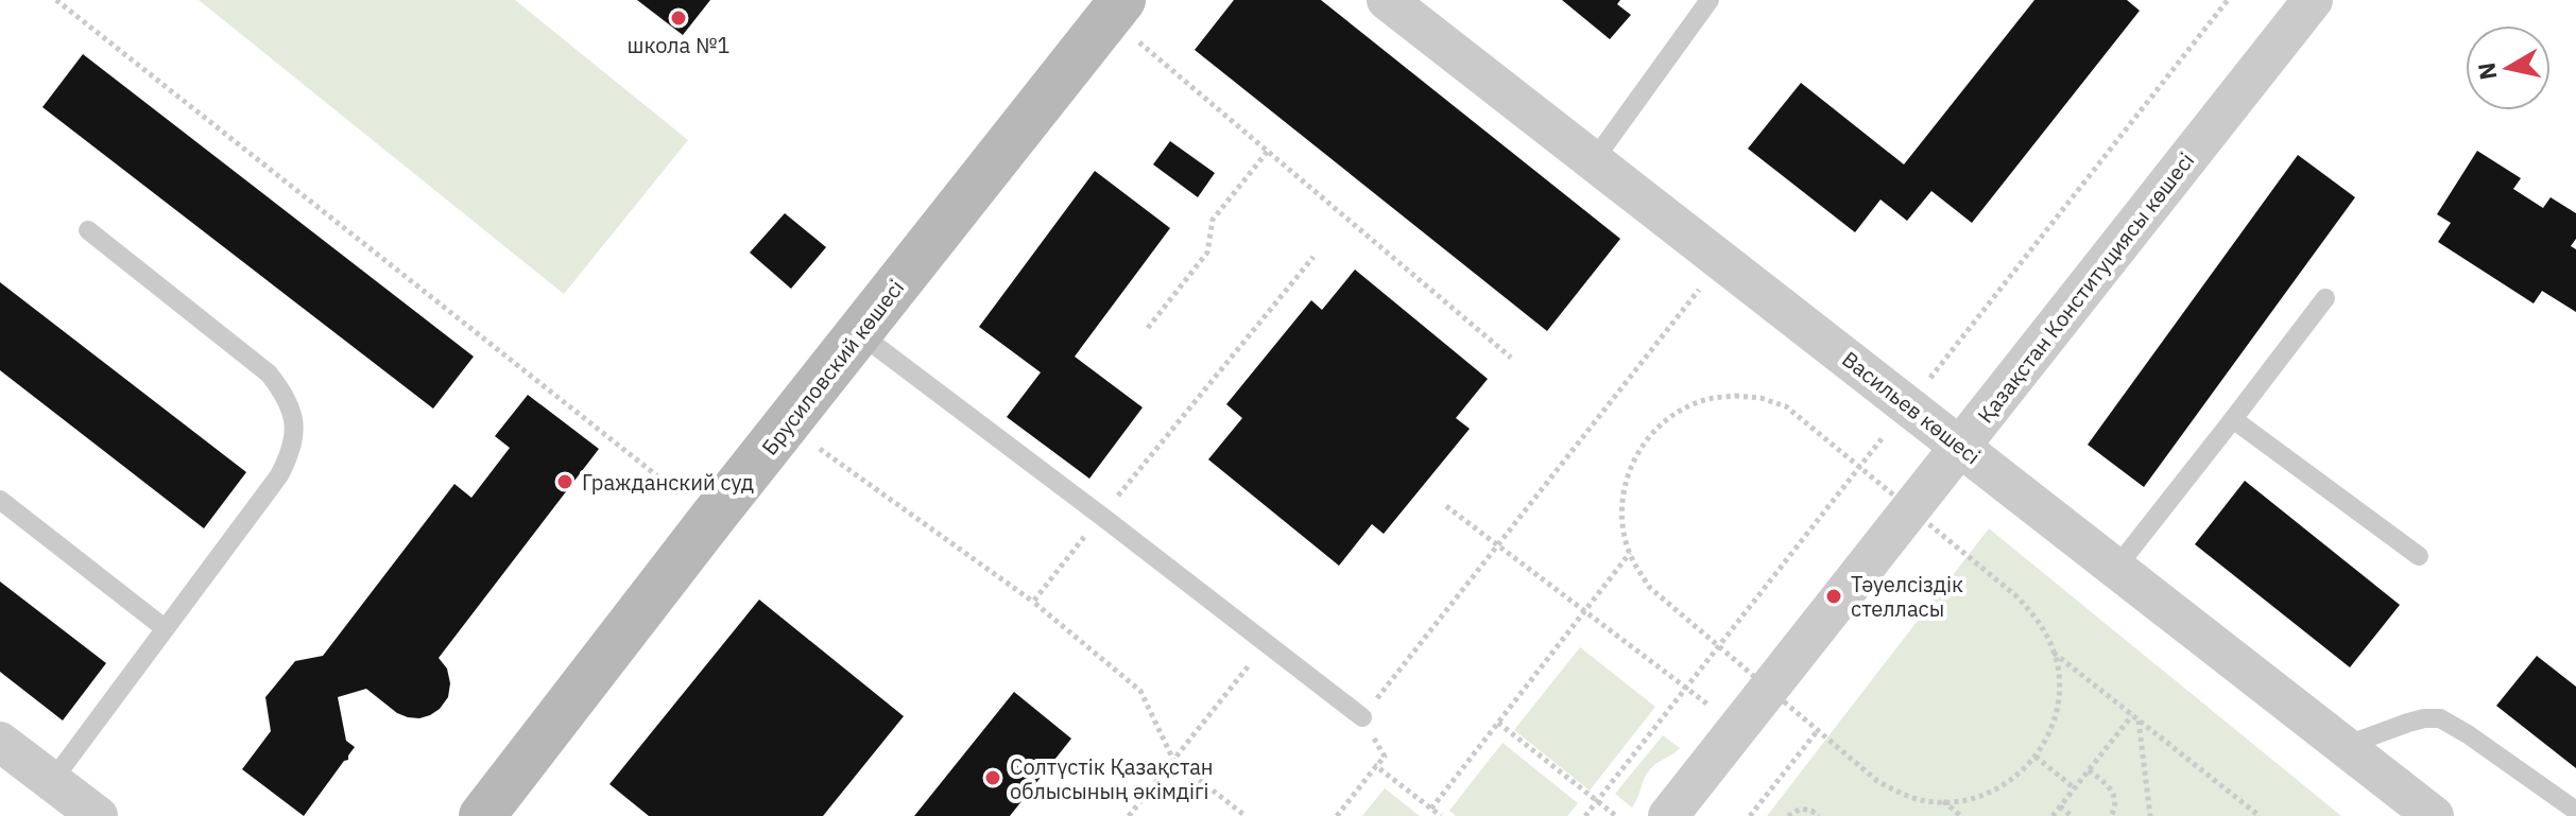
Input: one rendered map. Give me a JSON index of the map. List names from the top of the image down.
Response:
{
  "streets": {
    "street": ["Қазақстан Конституциясы көшесі", "Брусиловский көшесі", "Васильев көшесі"]
  },
  "crossings": [
    ["Қазақстан Конституциясы көшесі", "Васильев көшесі"]
  ],
  "places": [
    "школа №1",
    "Гражданский суд",
    "Тәуелсіздік стелласы",
    "Солтүстік Қазақстан облысының әкімдігі"
  ],
  "north": "left"
}
